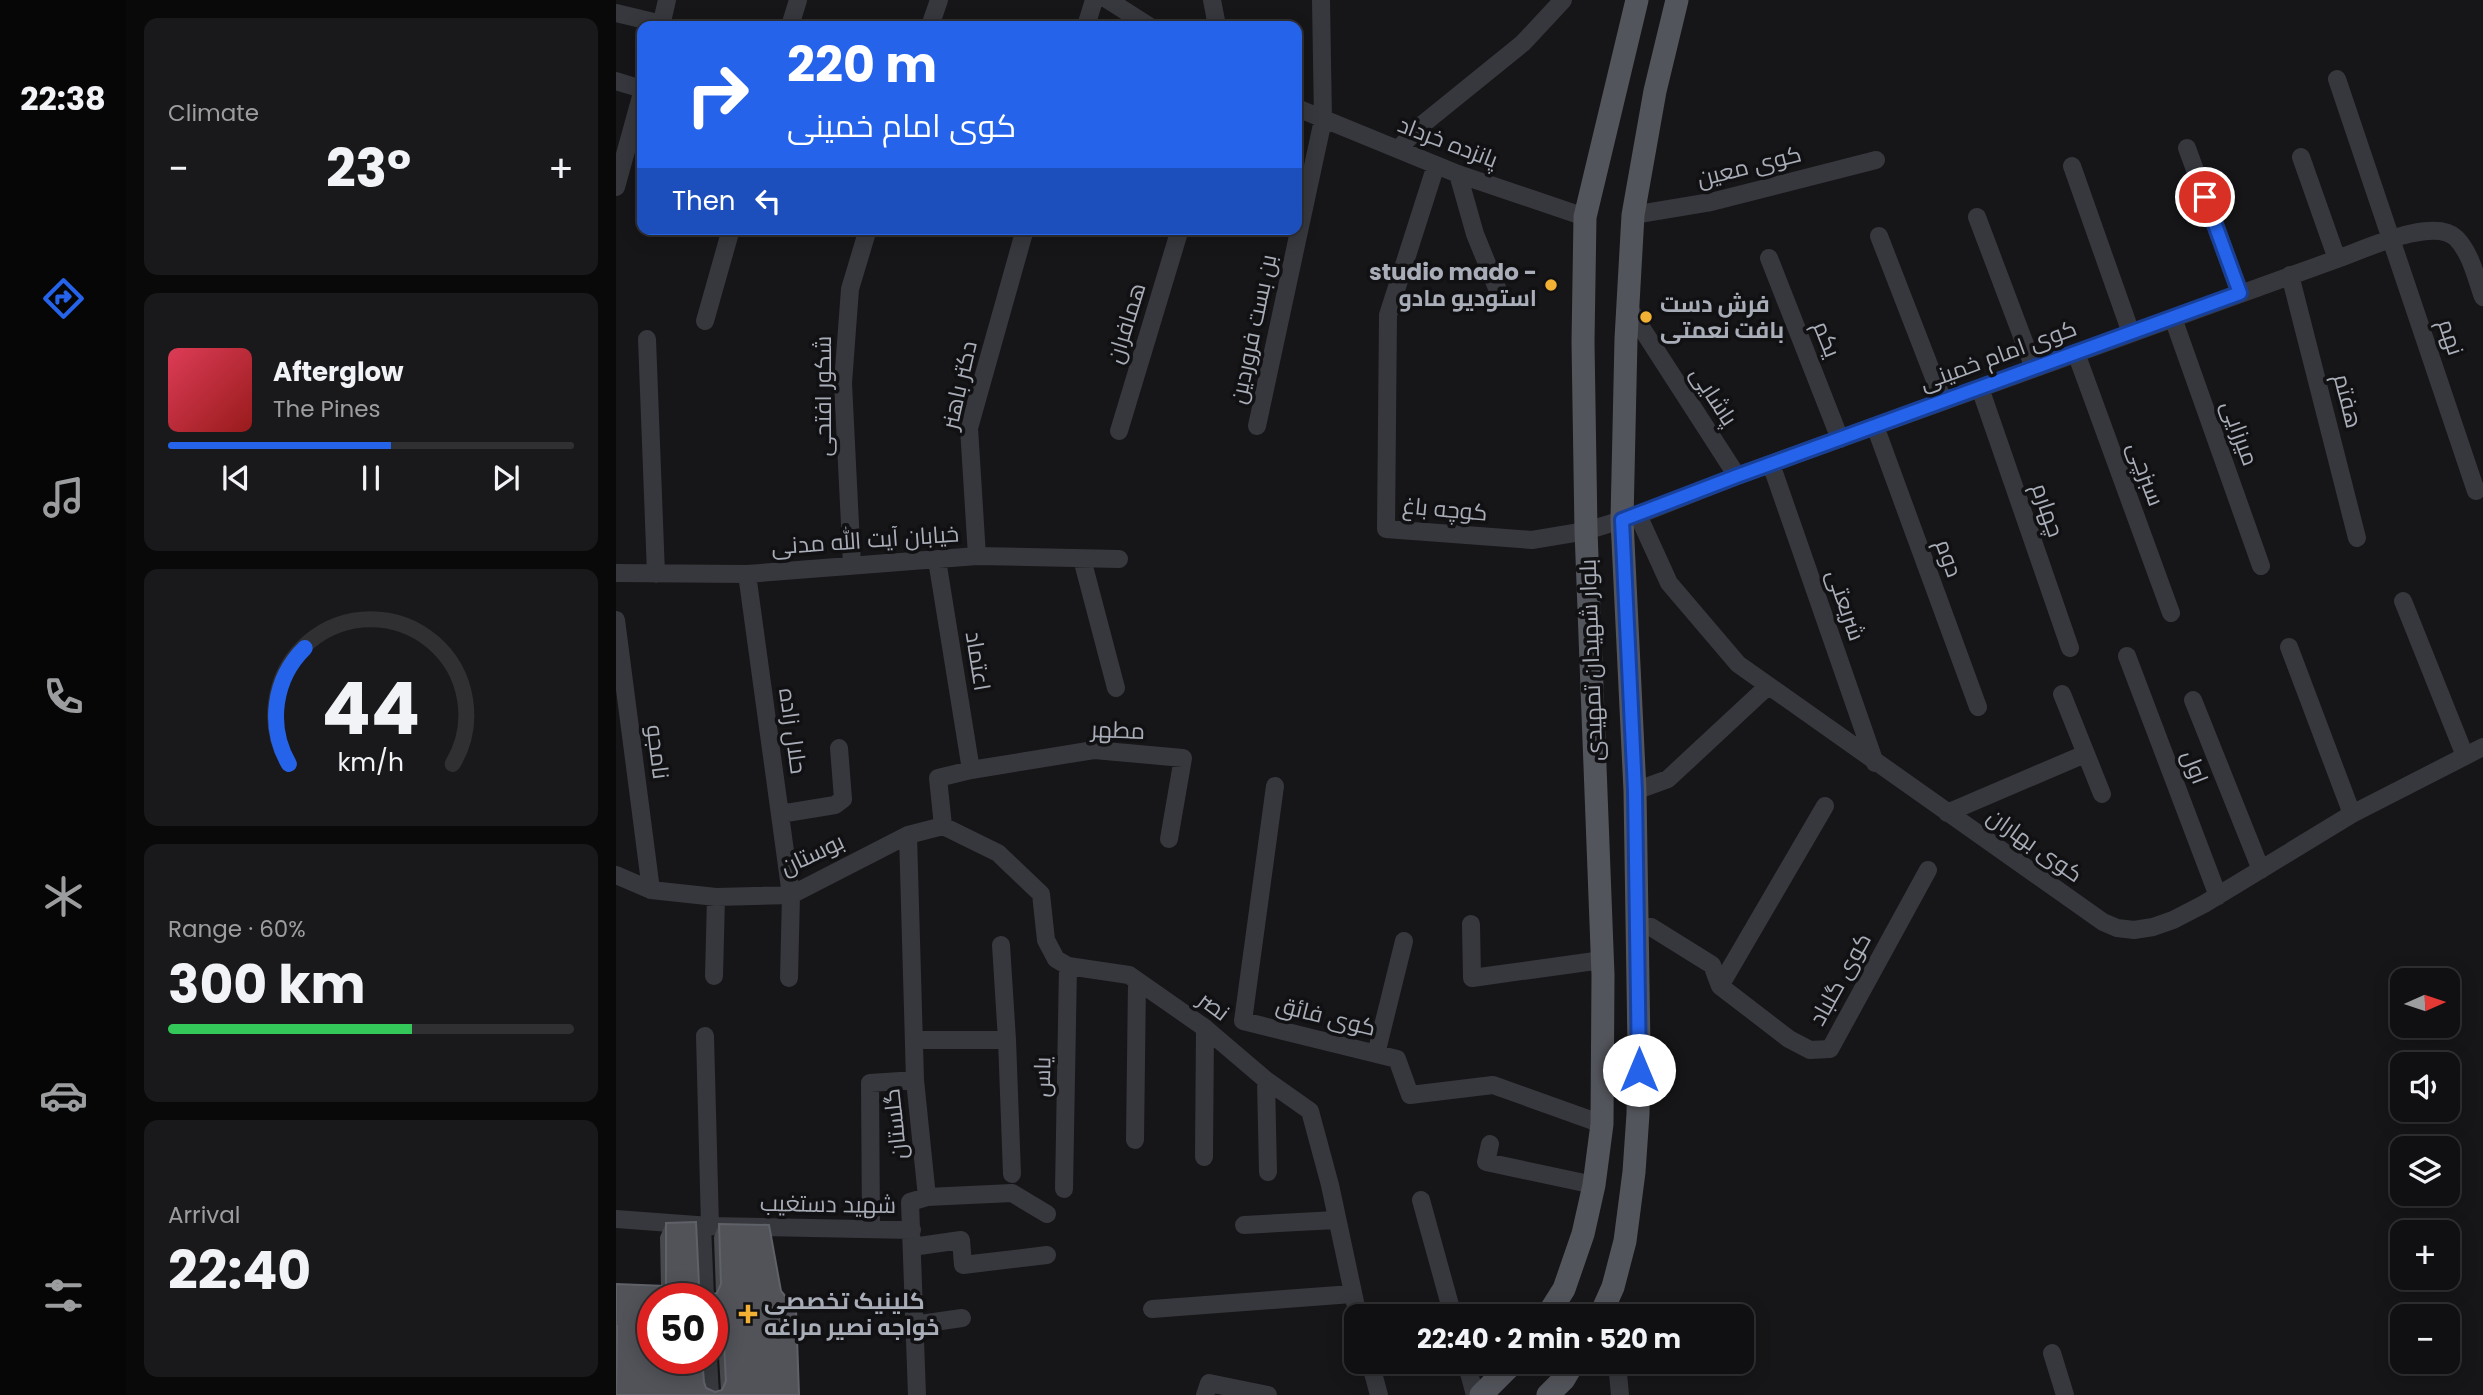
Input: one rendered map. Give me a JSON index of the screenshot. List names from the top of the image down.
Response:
{
  "streets": {
    "main road": ["بلوار شهیدان تمهیدی"],
    "street": [
      "پانزده خرداد",
      "کوی معین",
      "همافران",
      "بن بست فروردین",
      "نهم",
      "یکم",
      "کوی امام خمینی",
      "دکتر باهنر",
      "شکور افتحی",
      "پاشایی",
      "هفتم",
      "میرزایی",
      "سبزچی",
      "کوچه باغ",
      "چهارم",
      "خیابان آیت الله مدنی",
      "دوم",
      "شریعتی",
      "اعتماد",
      "مطهر",
      "حلال زاده",
      "نامجو",
      "اول",
      "کوی بهاران",
      "بوستان",
      "کوی گلباد",
      "نصر",
      "کوی فائق",
      "یاس",
      "گلستان",
      "شهید دستغیب"
    ]
  },
  "crossings": [
    ["پانزده خرداد", "بن بست فروردین"],
    ["پانزده خرداد", "کوچه باغ"],
    ["پانزده خرداد", "بلوار شهیدان تمهیدی"],
    ["کوی معین", "بلوار شهیدان تمهیدی"],
    ["نهم", "کوی امام خمینی"],
    ["یکم", "کوی امام خمینی"],
    ["کوی امام خمینی", "پاشایی"],
    ["کوی امام خمینی", "هفتم"],
    ["کوی امام خمینی", "میرزایی"],
    ["کوی امام خمینی", "سبزچی"],
    ["کوی امام خمینی", "کوچه باغ"],
    ["کوی امام خمینی", "چهارم"],
    ["کوی امام خمینی", "دوم"],
    ["کوی امام خمینی", "شریعتی"],
    ["کوی امام خمینی", "بلوار شهیدان تمهیدی"],
    ["کوی امام خمینی", "کوی بهاران"],
    ["دکتر باهنر", "خیابان آیت الله مدنی"],
    ["شکور افتحی", "خیابان آیت الله مدنی"],
    ["پاشایی", "بلوار شهیدان تمهیدی"],
    ["کوچه باغ", "بلوار شهیدان تمهیدی"],
    ["خیابان آیت الله مدنی", "اعتماد"],
    ["خیابان آیت الله مدنی", "حلال زاده"],
    ["شریعتی", "کوی بهاران"],
    ["بلوار شهیدان تمهیدی", "کوی بهاران"],
    ["بلوار شهیدان تمهیدی", "کوی گلباد"],
    ["بلوار شهیدان تمهیدی", "کوی فائق"],
    ["اعتماد", "مطهر"],
    ["حلال زاده", "بوستان"],
    ["نامجو", "بوستان"],
    ["اول", "کوی بهاران"],
    ["بوستان", "گلستان"],
    ["نصر", "یاس"]
  ],
  "places": {
    "other": ["studio mado - استودیو مادو", "فرش دست بافت نعمتی"],
    "health": ["کلینیک تخصصی خواجه نصیر مراغه"]
  },
  "north": "right",
  "page": {
    "tabs": "22:38",
    "tile": [
      "Climate",
      ["Range · 60%", "300 km"],
      ["Arrival", "22:40"]
    ],
    "turn": ["220 m", "کوی امام خمینی"],
    "heat": ["−", "23°", "+"],
    "then": "Then",
    "song": ["Afterglow", "The Pines"],
    "map_buttons": ["+", "−"],
    "limit": "50",
    "trip": "22:40 · 2 min · 520 m",
    "gauge": ["44", "km/h"]
  }
}
